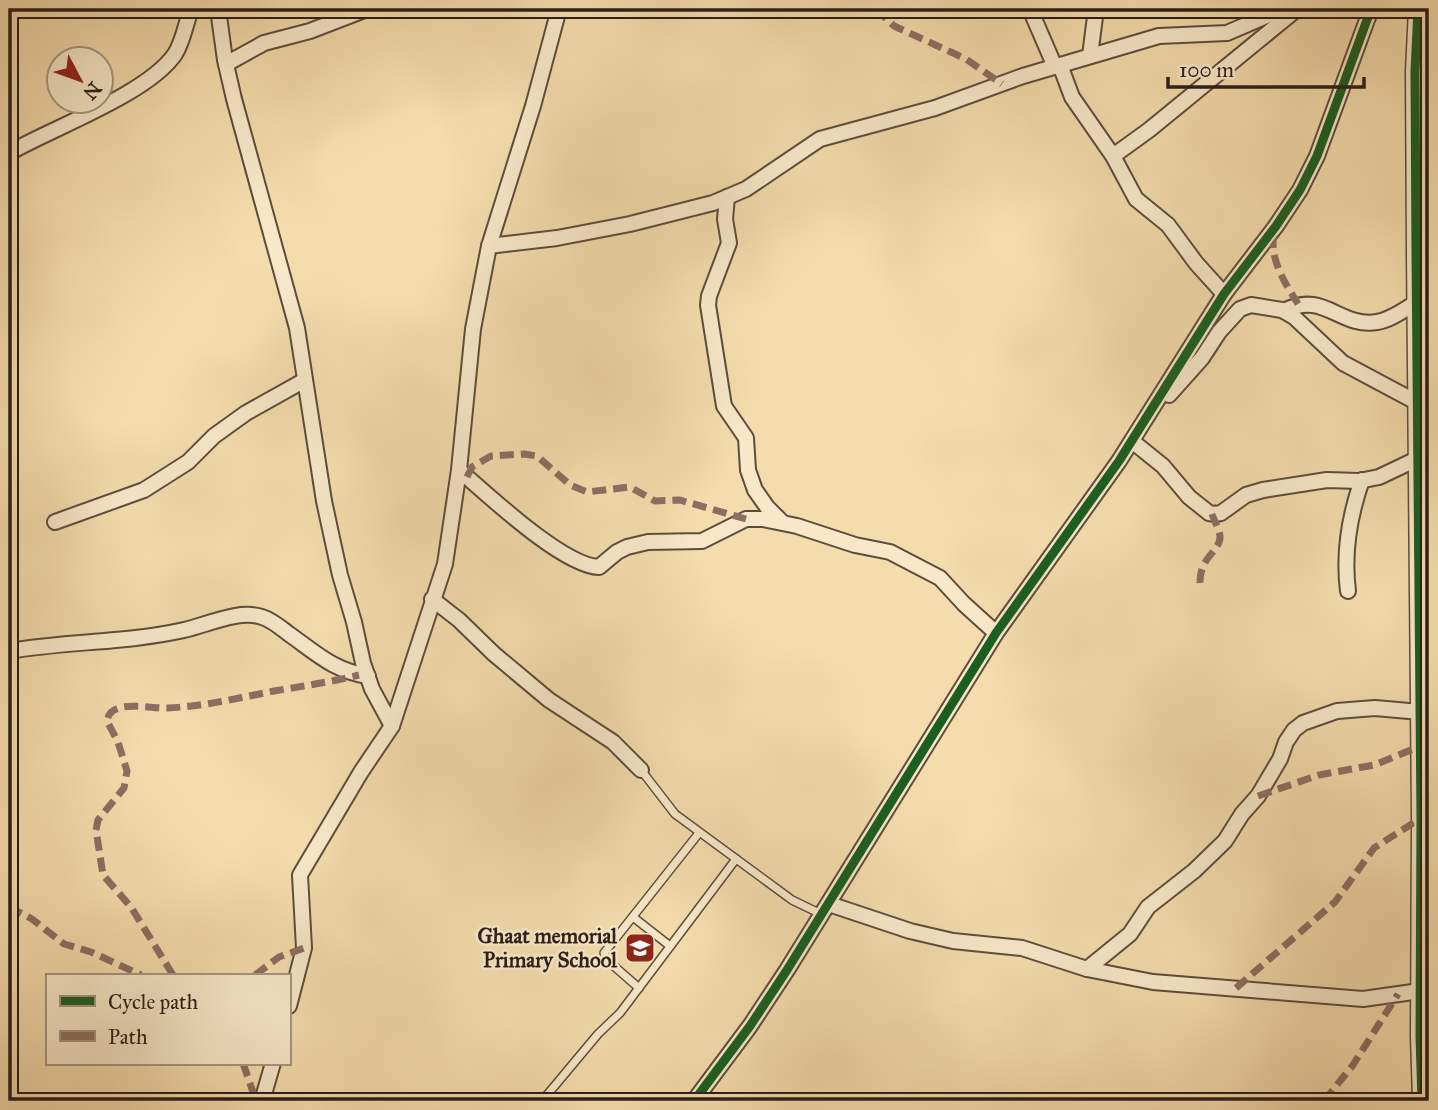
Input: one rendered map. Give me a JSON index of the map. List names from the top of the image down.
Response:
{
  "places": {
    "school or university": ["Ghaat memorial Primary School"]
  },
  "legend": ["Cycle path", "Path"],
  "scale_bar": "100 m",
  "north": "bottom right"
}
